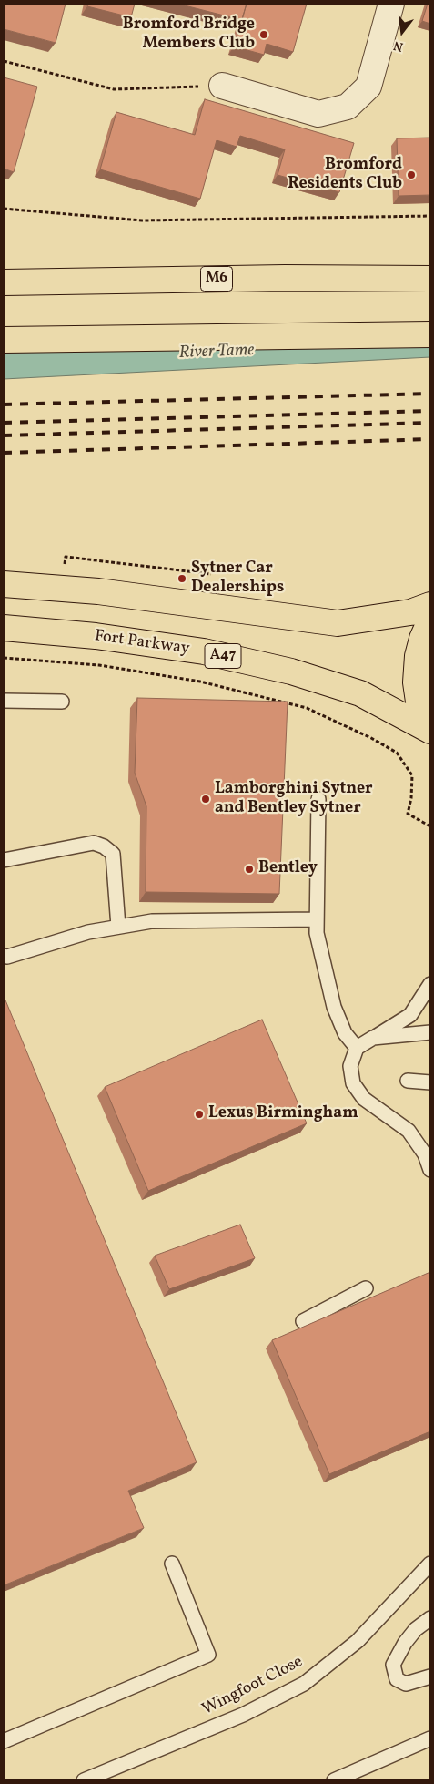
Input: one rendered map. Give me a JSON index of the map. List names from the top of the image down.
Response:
{
  "streets": {
    "main road": ["M6", "Fort Parkway", "A47"],
    "lane": ["Wingfoot Close"]
  },
  "water": ["River Tame"],
  "places": [
    "Bromford Bridge Members Club",
    "Bromford Residents Club",
    "Sytner Car Dealerships",
    "Lamborghini Sytner and Bentley Sytner",
    "Bentley",
    "Lexus Birmingham"
  ],
  "north": "bottom"
}
